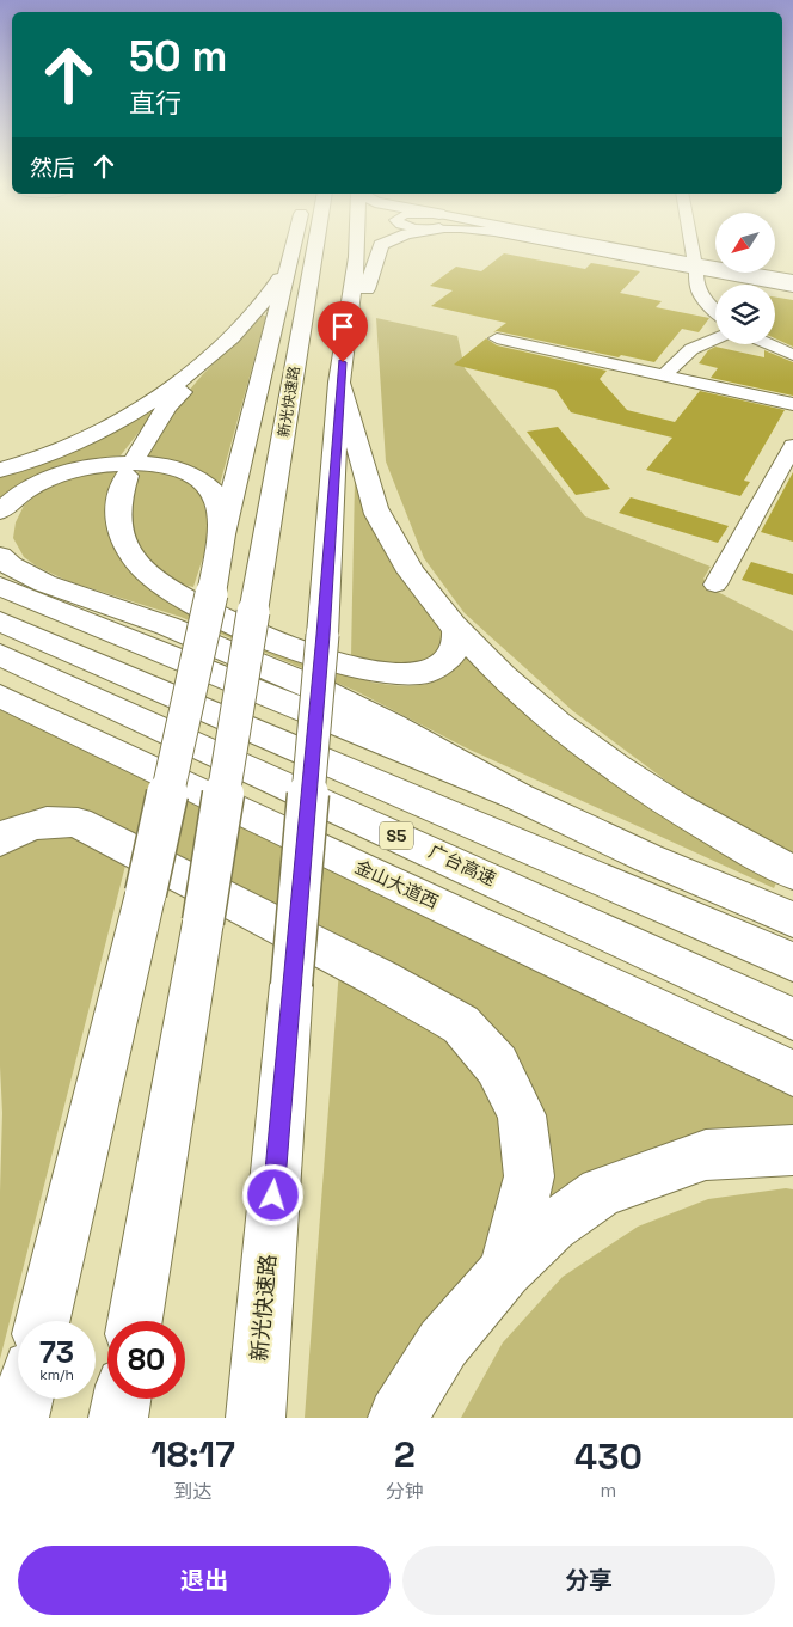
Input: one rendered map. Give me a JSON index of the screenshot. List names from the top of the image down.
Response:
{
  "streets": {
    "main road": [
      "新光快速路",
      "S5",
      "广台高速",
      "金山大道西"
    ]
  },
  "north": "bottom left",
  "page": {
    "turn": ["50 m", "直行"],
    "then": "然后",
    "speed": "73 km/h",
    "limit": "80",
    "eta": [
      "18:17",
      "到达",
      "2",
      "分钟",
      "430",
      "m"
    ],
    "buttons": ["退出", "分享"]
  }
}
